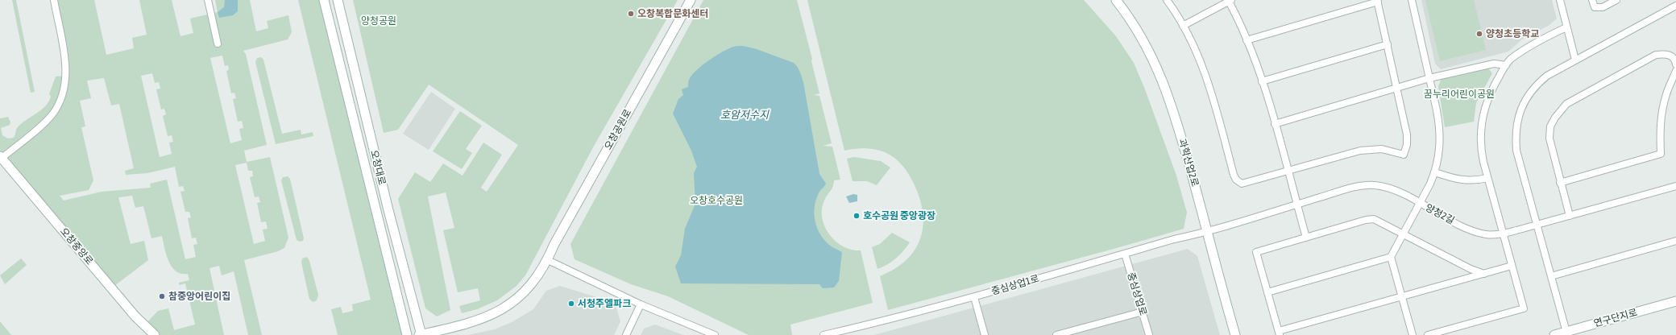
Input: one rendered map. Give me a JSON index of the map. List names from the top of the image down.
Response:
{
  "streets": {
    "street": [
      "오창공원로",
      "과학산업2로",
      "오창대로",
      "양청2길",
      "오창중앙로",
      "중심상업1로",
      "중심상업로",
      "연구단지로"
    ]
  },
  "crossings": [
    ["오창공원로", "오창대로"],
    ["과학산업2로", "양청2길"],
    ["과학산업2로", "중심상업1로"],
    ["양청2길", "중심상업1로"],
    ["중심상업1로", "중심상업로"]
  ],
  "water": ["호암저수지"],
  "parks": ["양청공원", "꿈누리어린이공원", "오창호수공원"],
  "places": [
    "오창복합문화센터",
    "양청초등학교",
    "호수공원 중앙광장",
    "참중앙어린이집",
    "서청주엘파크"
  ]
}
